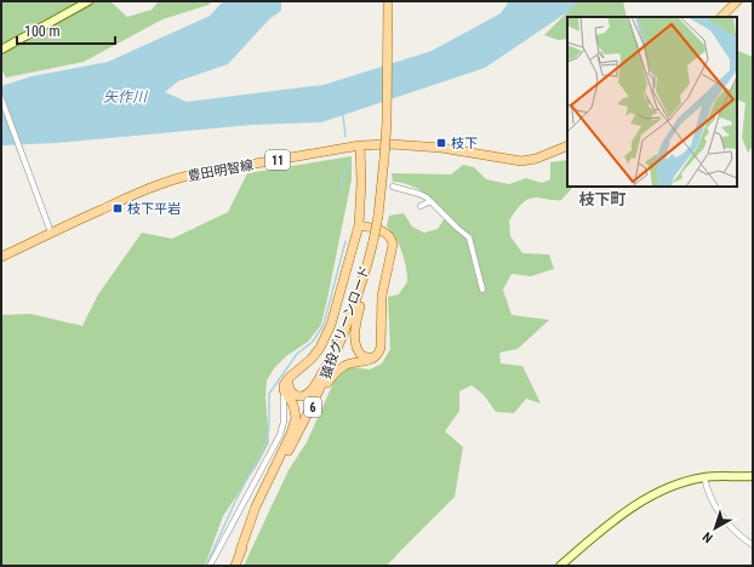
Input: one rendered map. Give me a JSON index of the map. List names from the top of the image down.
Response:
{
  "streets": {
    "main road": [
      "11",
      "豊田明智線",
      "猿投グリーンロード",
      "6"
    ]
  },
  "districts": ["枝下町"],
  "water": ["矢作川"],
  "places": {
    "transit": ["枝下", "枝下平岩"]
  },
  "scale_bar": "100 m",
  "north": "bottom left"
}
